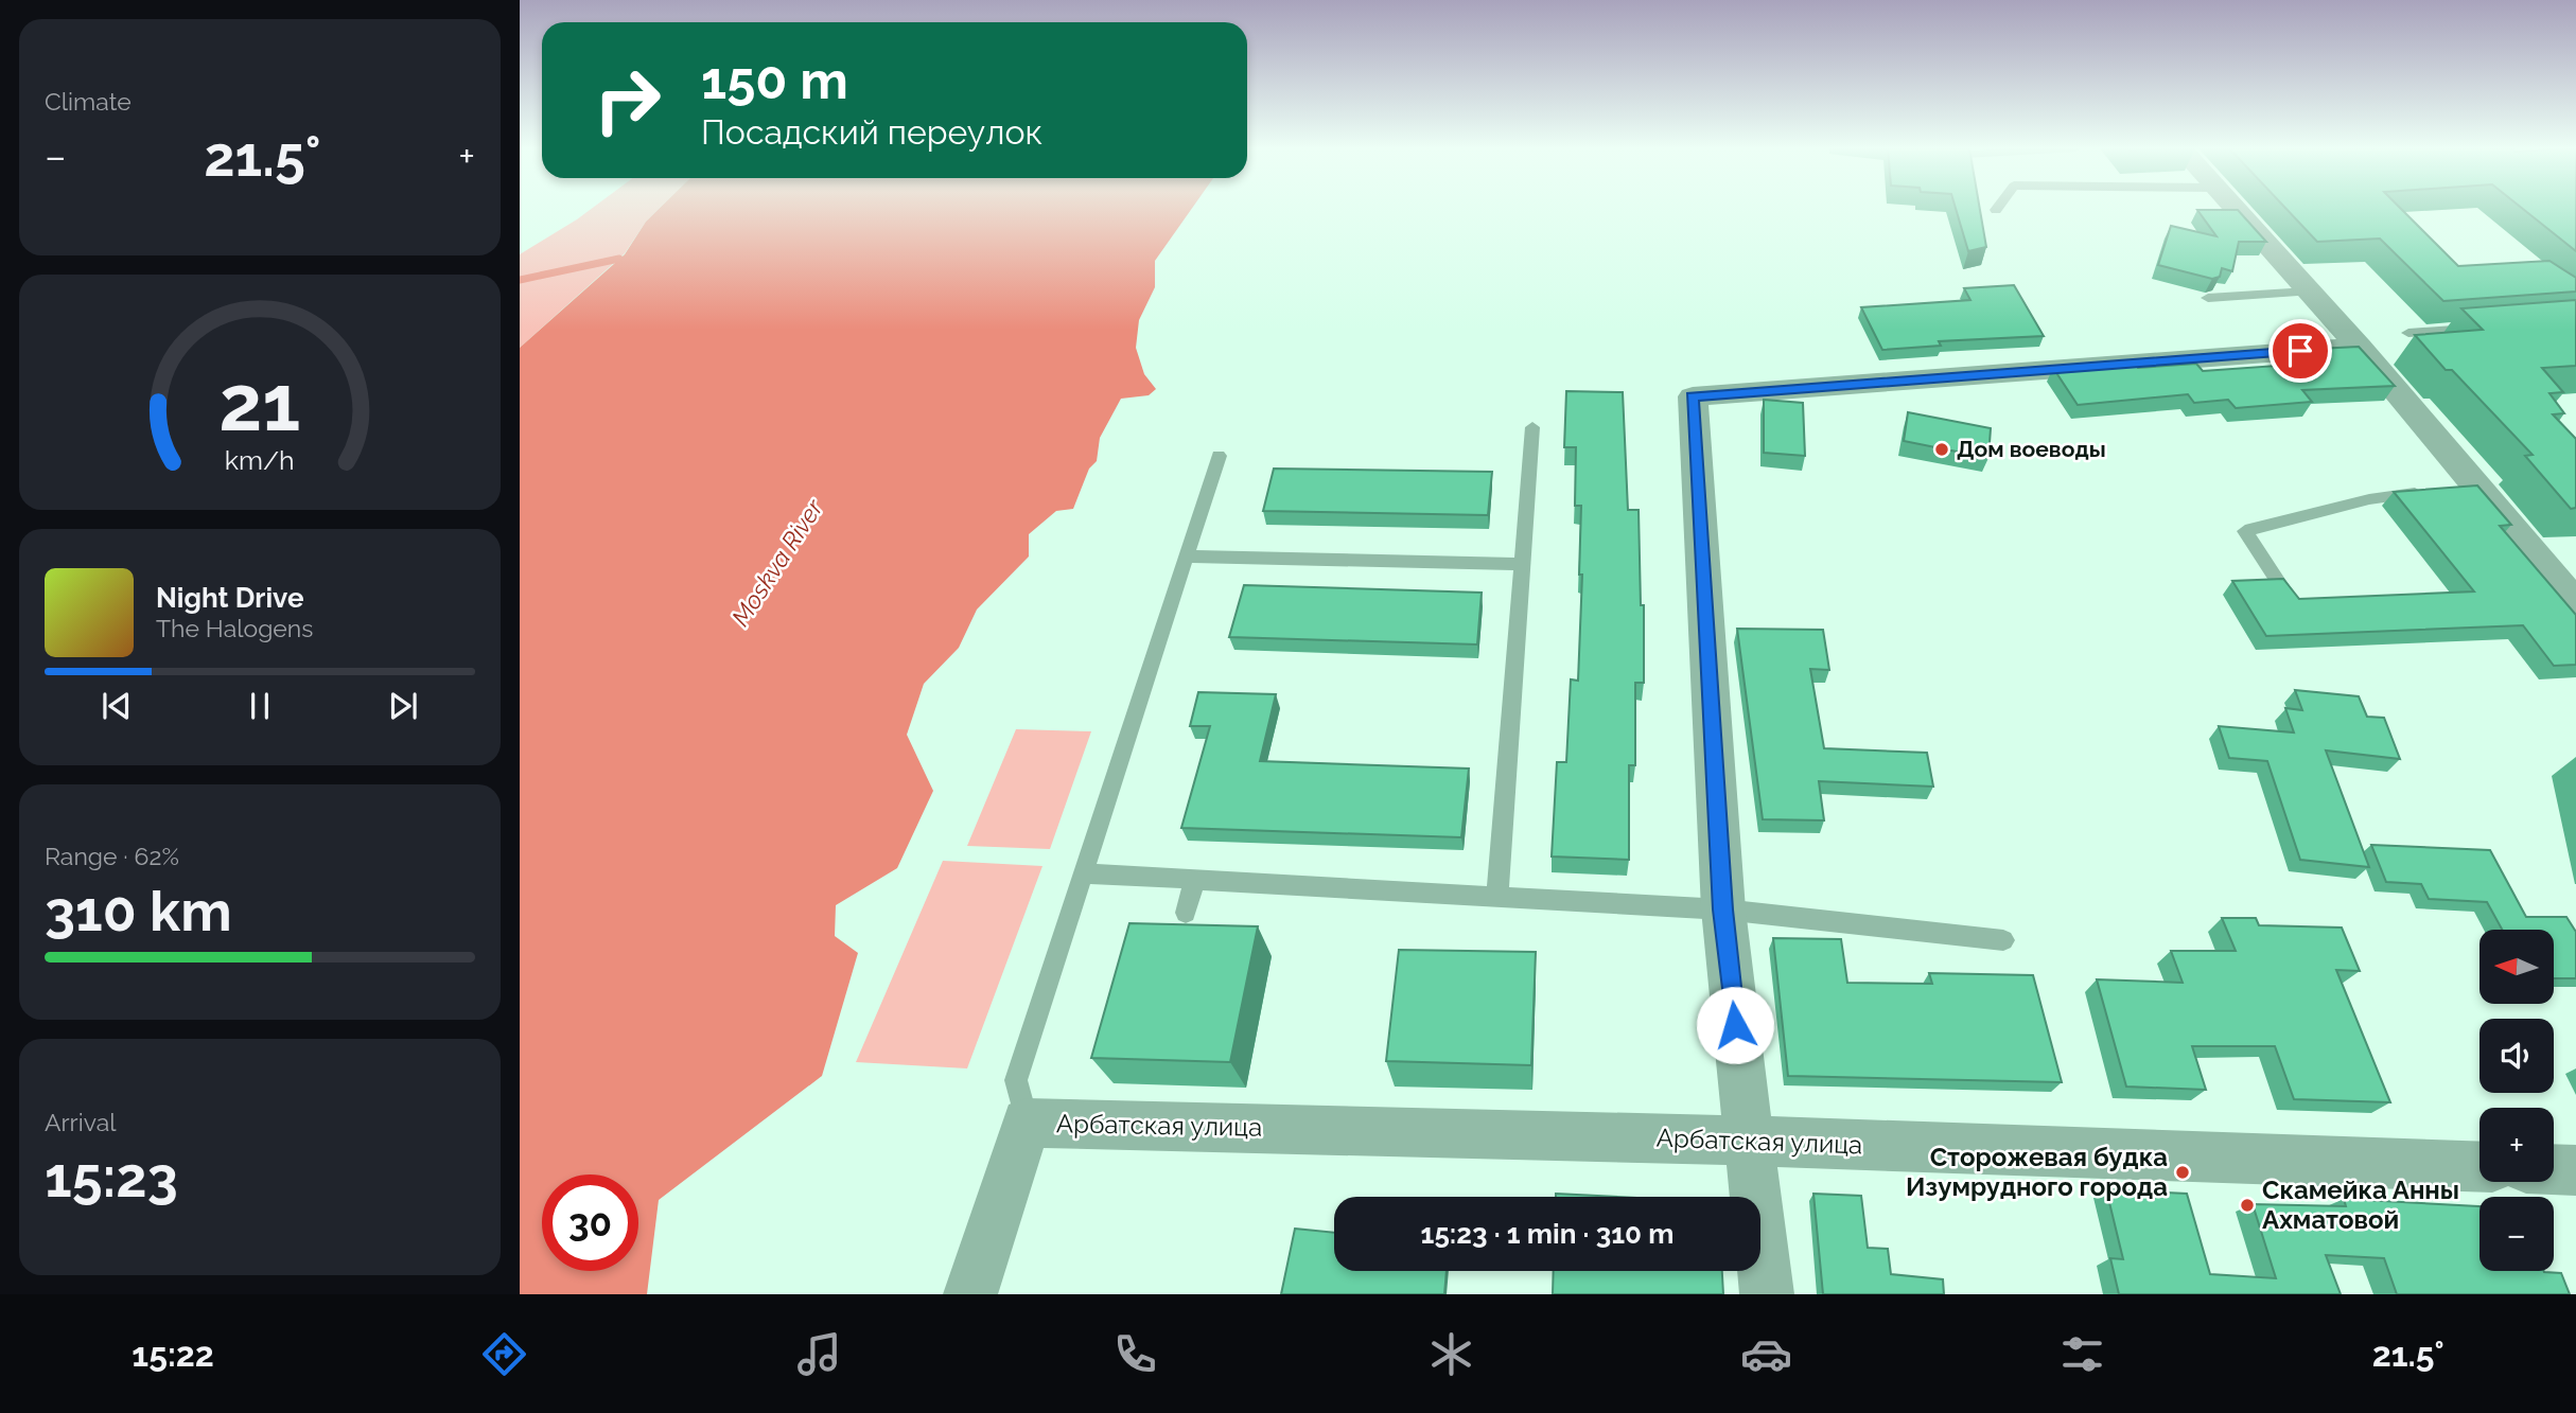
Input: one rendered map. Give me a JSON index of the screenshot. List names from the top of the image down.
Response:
{
  "streets": {
    "street": ["Арбатская улица"]
  },
  "water": ["Moskva River"],
  "places": ["Дом воеводы", "Сторожевая будка Изумрудного города", "Скамейка Анны Ахматовой"],
  "north": "left",
  "page": {
    "tile": [
      "Climate",
      ["Range · 62%", "310 km"],
      ["Arrival", "15:23"]
    ],
    "turn": ["150 m", "Посадский переулок"],
    "heat": ["−", "21.5°", "+"],
    "song": ["Night Drive", "The Halogens"],
    "map_buttons": ["+", "−"],
    "limit": "30",
    "trip": "15:23 · 1 min · 310 m",
    "tabs": ["15:22", "21.5°"],
    "gauge": ["21", "km/h"]
  }
}
